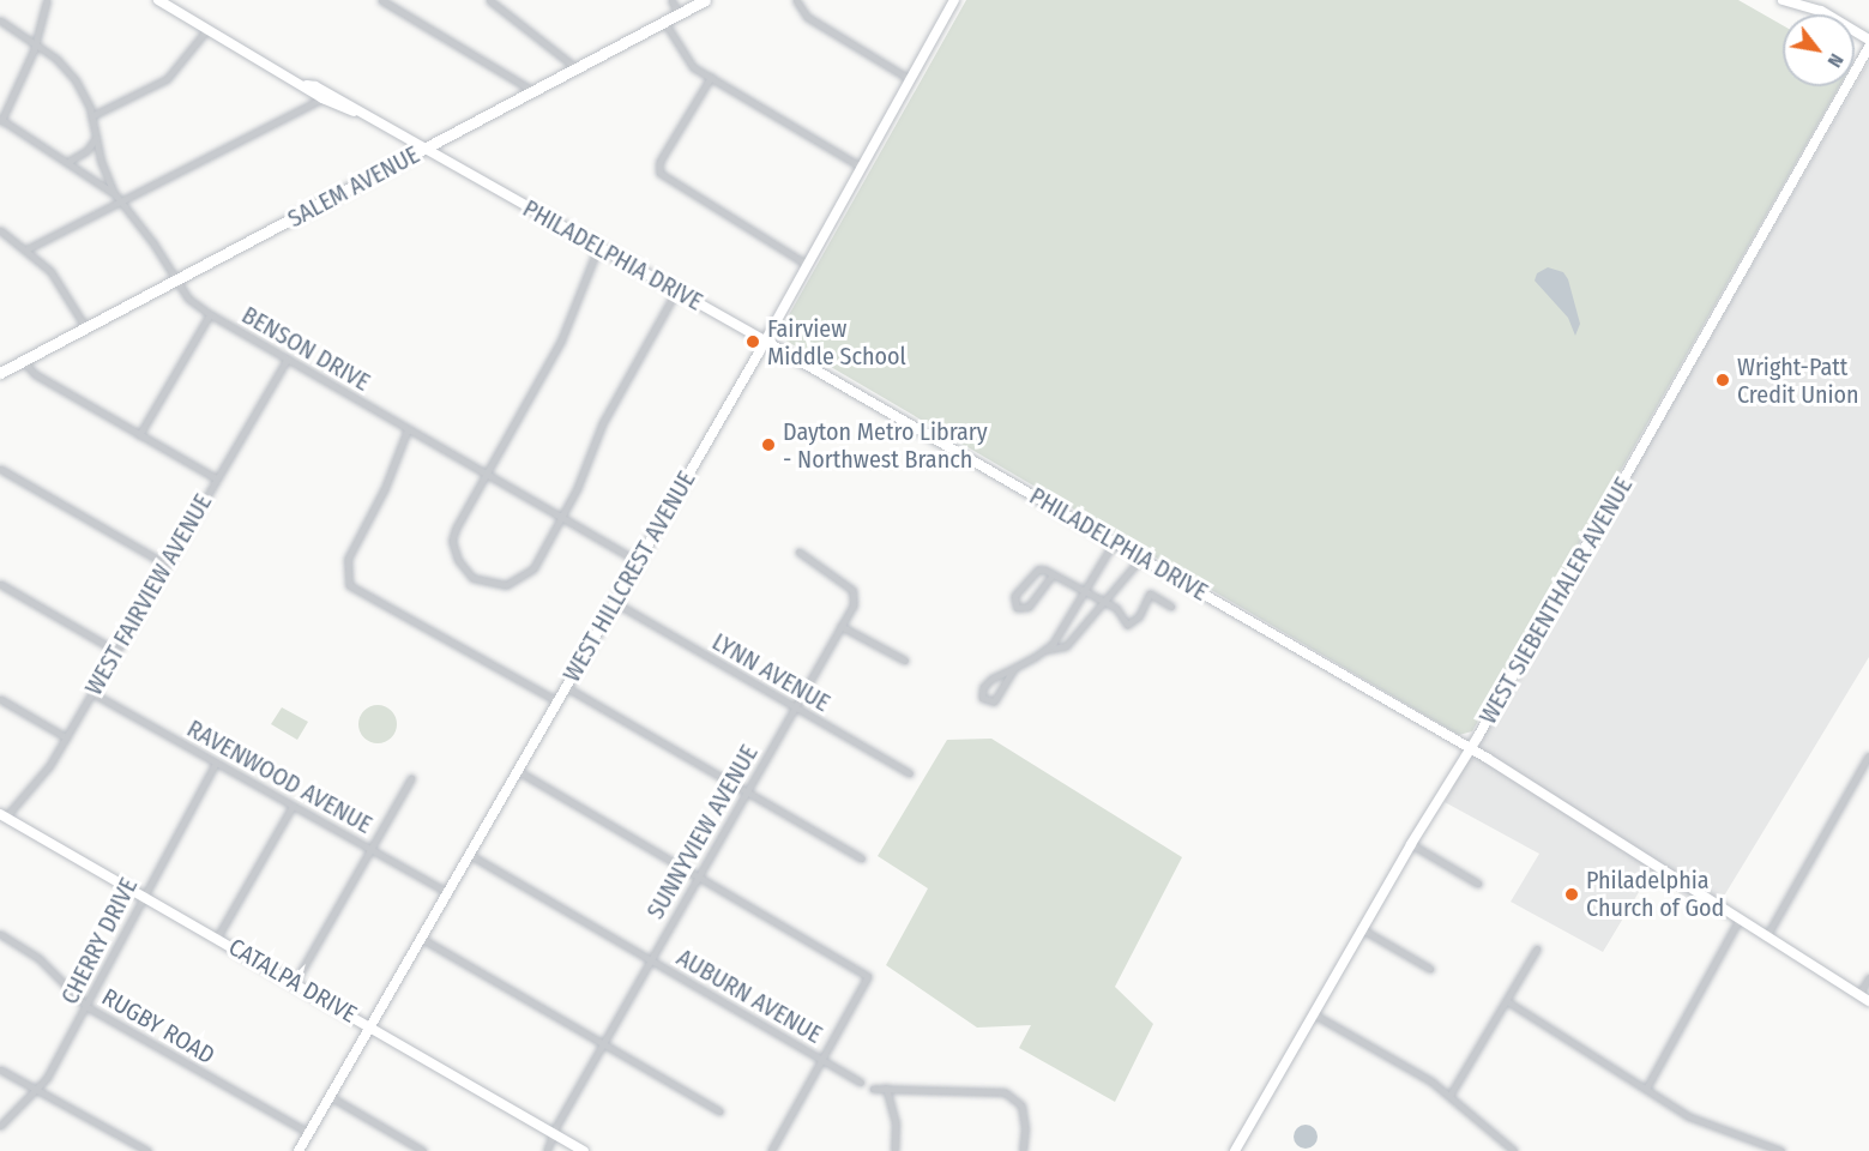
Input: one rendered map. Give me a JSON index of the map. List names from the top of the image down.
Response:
{
  "streets": {
    "main road": [
      "SALEM AVENUE",
      "PHILADELPHIA DRIVE",
      "WEST HILLCREST AVENUE",
      "WEST SIEBENTHALER AVENUE",
      "CATALPA DRIVE"
    ],
    "street": [
      "BENSON DRIVE",
      "WEST FAIRVIEW AVENUE",
      "LYNN AVENUE",
      "RAVENWOOD AVENUE",
      "SUNNYVIEW AVENUE",
      "CHERRY DRIVE",
      "AUBURN AVENUE",
      "RUGBY ROAD"
    ]
  },
  "crossings": [
    ["SALEM AVENUE", "PHILADELPHIA DRIVE"],
    ["SALEM AVENUE", "BENSON DRIVE"],
    ["PHILADELPHIA DRIVE", "WEST HILLCREST AVENUE"],
    ["PHILADELPHIA DRIVE", "WEST SIEBENTHALER AVENUE"],
    ["BENSON DRIVE", "WEST HILLCREST AVENUE"],
    ["BENSON DRIVE", "WEST FAIRVIEW AVENUE"],
    ["WEST HILLCREST AVENUE", "LYNN AVENUE"],
    ["WEST HILLCREST AVENUE", "RAVENWOOD AVENUE"],
    ["WEST HILLCREST AVENUE", "CATALPA DRIVE"],
    ["WEST HILLCREST AVENUE", "AUBURN AVENUE"],
    ["WEST HILLCREST AVENUE", "RUGBY ROAD"],
    ["WEST FAIRVIEW AVENUE", "RAVENWOOD AVENUE"],
    ["WEST FAIRVIEW AVENUE", "CATALPA DRIVE"],
    ["LYNN AVENUE", "SUNNYVIEW AVENUE"],
    ["RAVENWOOD AVENUE", "CHERRY DRIVE"],
    ["SUNNYVIEW AVENUE", "CATALPA DRIVE"],
    ["SUNNYVIEW AVENUE", "AUBURN AVENUE"],
    ["CHERRY DRIVE", "CATALPA DRIVE"],
    ["CHERRY DRIVE", "RUGBY ROAD"]
  ],
  "places": [
    "Fairview Middle School",
    "Wright-Patt Credit Union",
    "Dayton Metro Library - Northwest Branch",
    "Philadelphia Church of God"
  ],
  "north": "bottom right"
}
